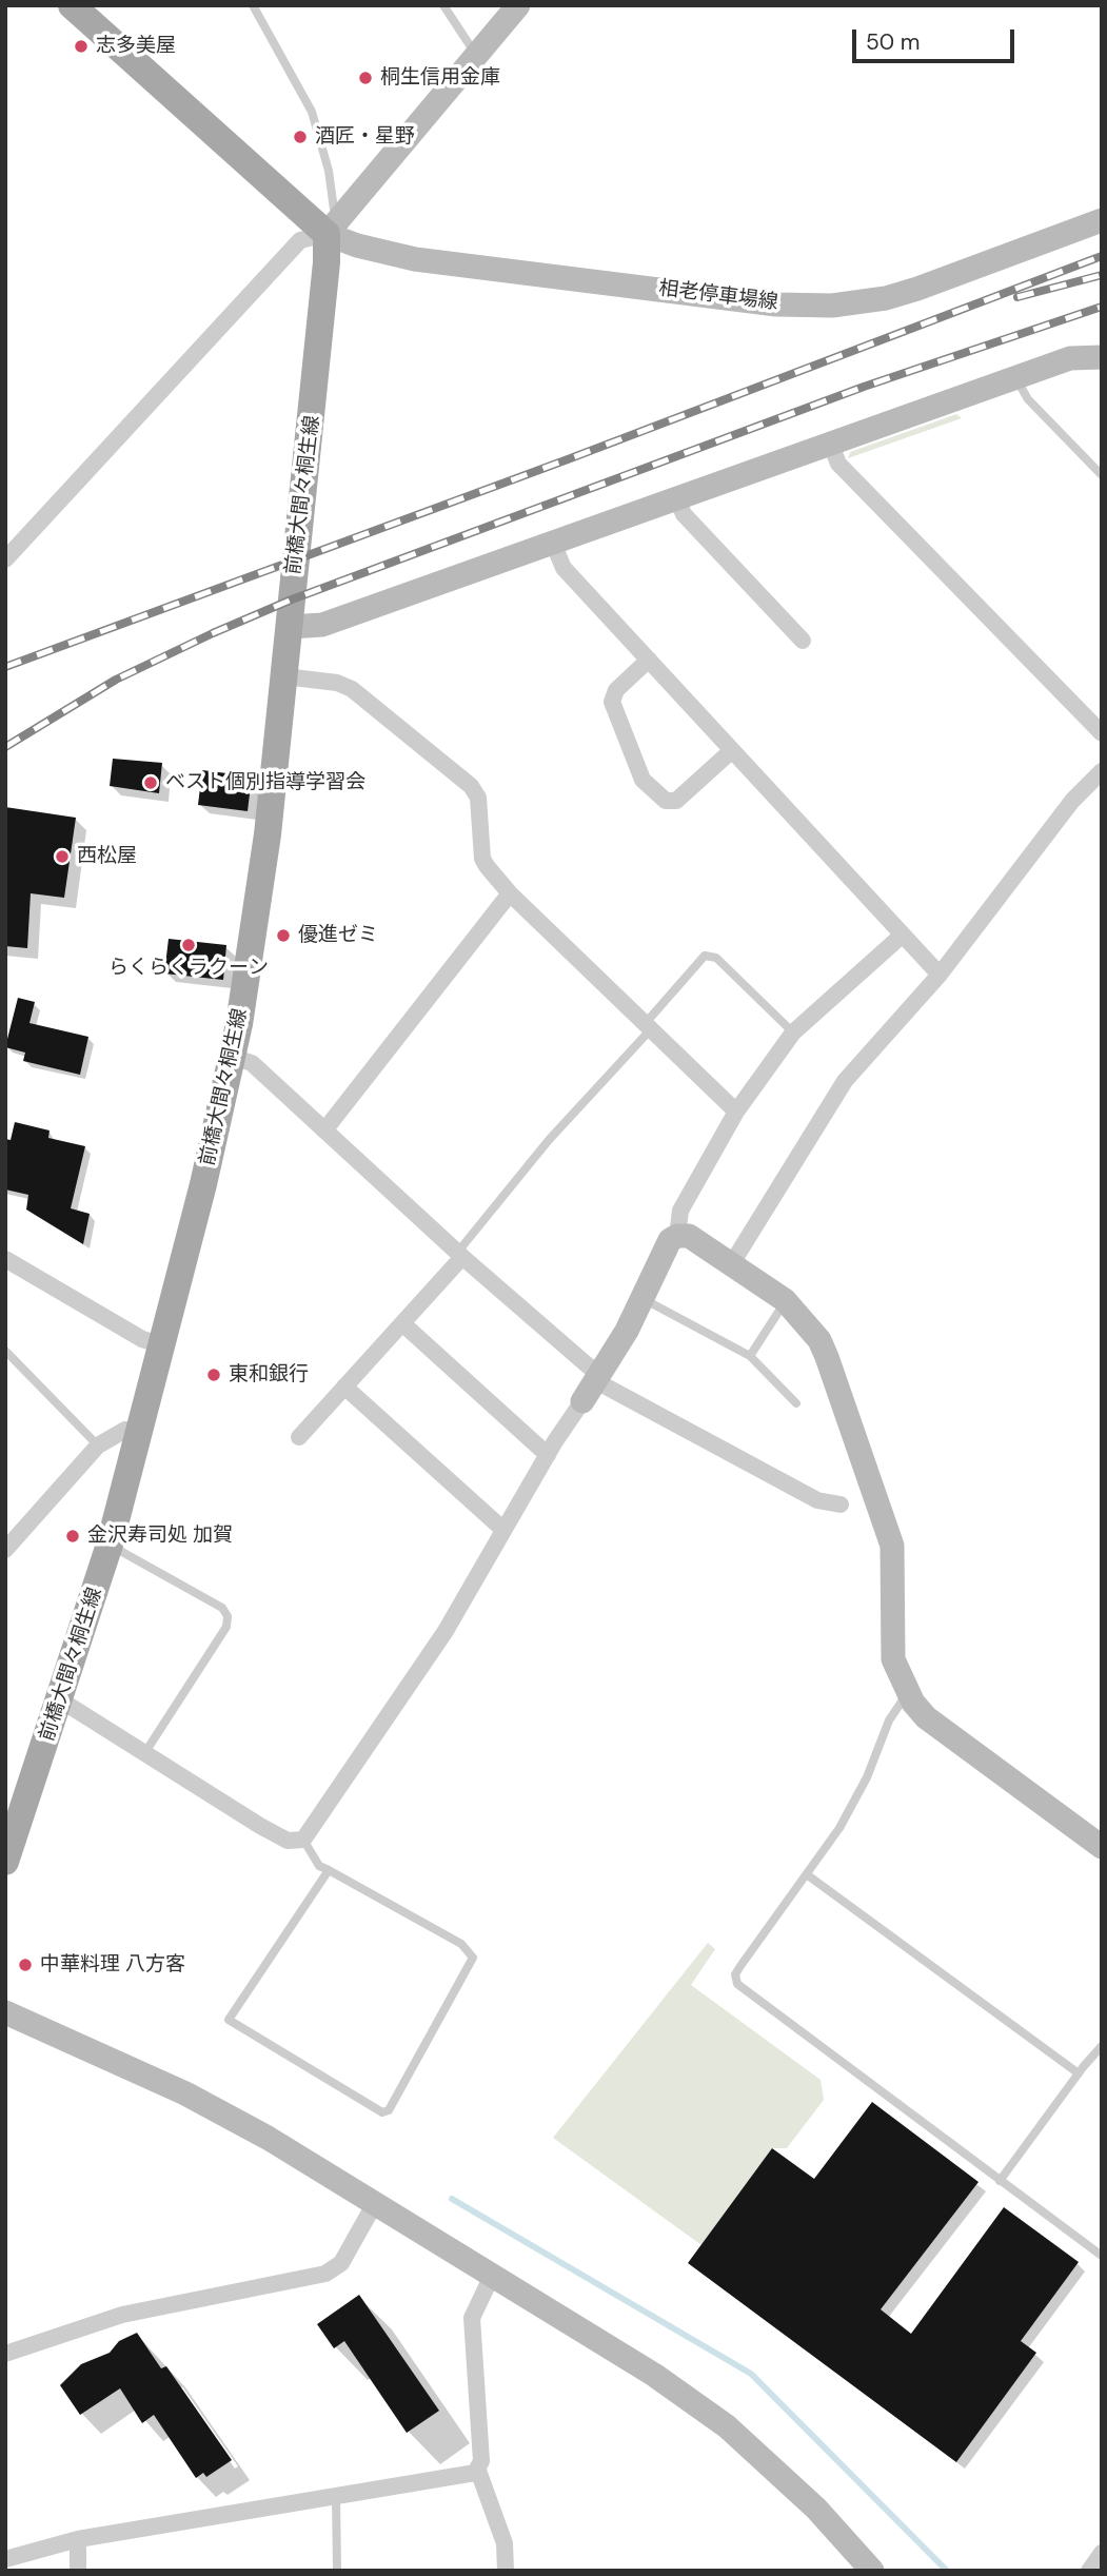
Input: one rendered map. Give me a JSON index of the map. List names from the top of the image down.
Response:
{
  "streets": {
    "main road": ["前橋大間々桐生線"],
    "street": ["相老停車場線"]
  },
  "crossings": [
    ["相老停車場線", "前橋大間々桐生線"]
  ],
  "places": [
    "志多美屋",
    "桐生信用金庫",
    "酒匠・星野",
    "ベスト個別指導学習会",
    "西松屋",
    "優進ゼミ",
    "らくらくラクーン",
    "東和銀行",
    "金沢寿司処 加賀",
    "中華料理 八方客"
  ],
  "scale_bar": "50 m"
}
